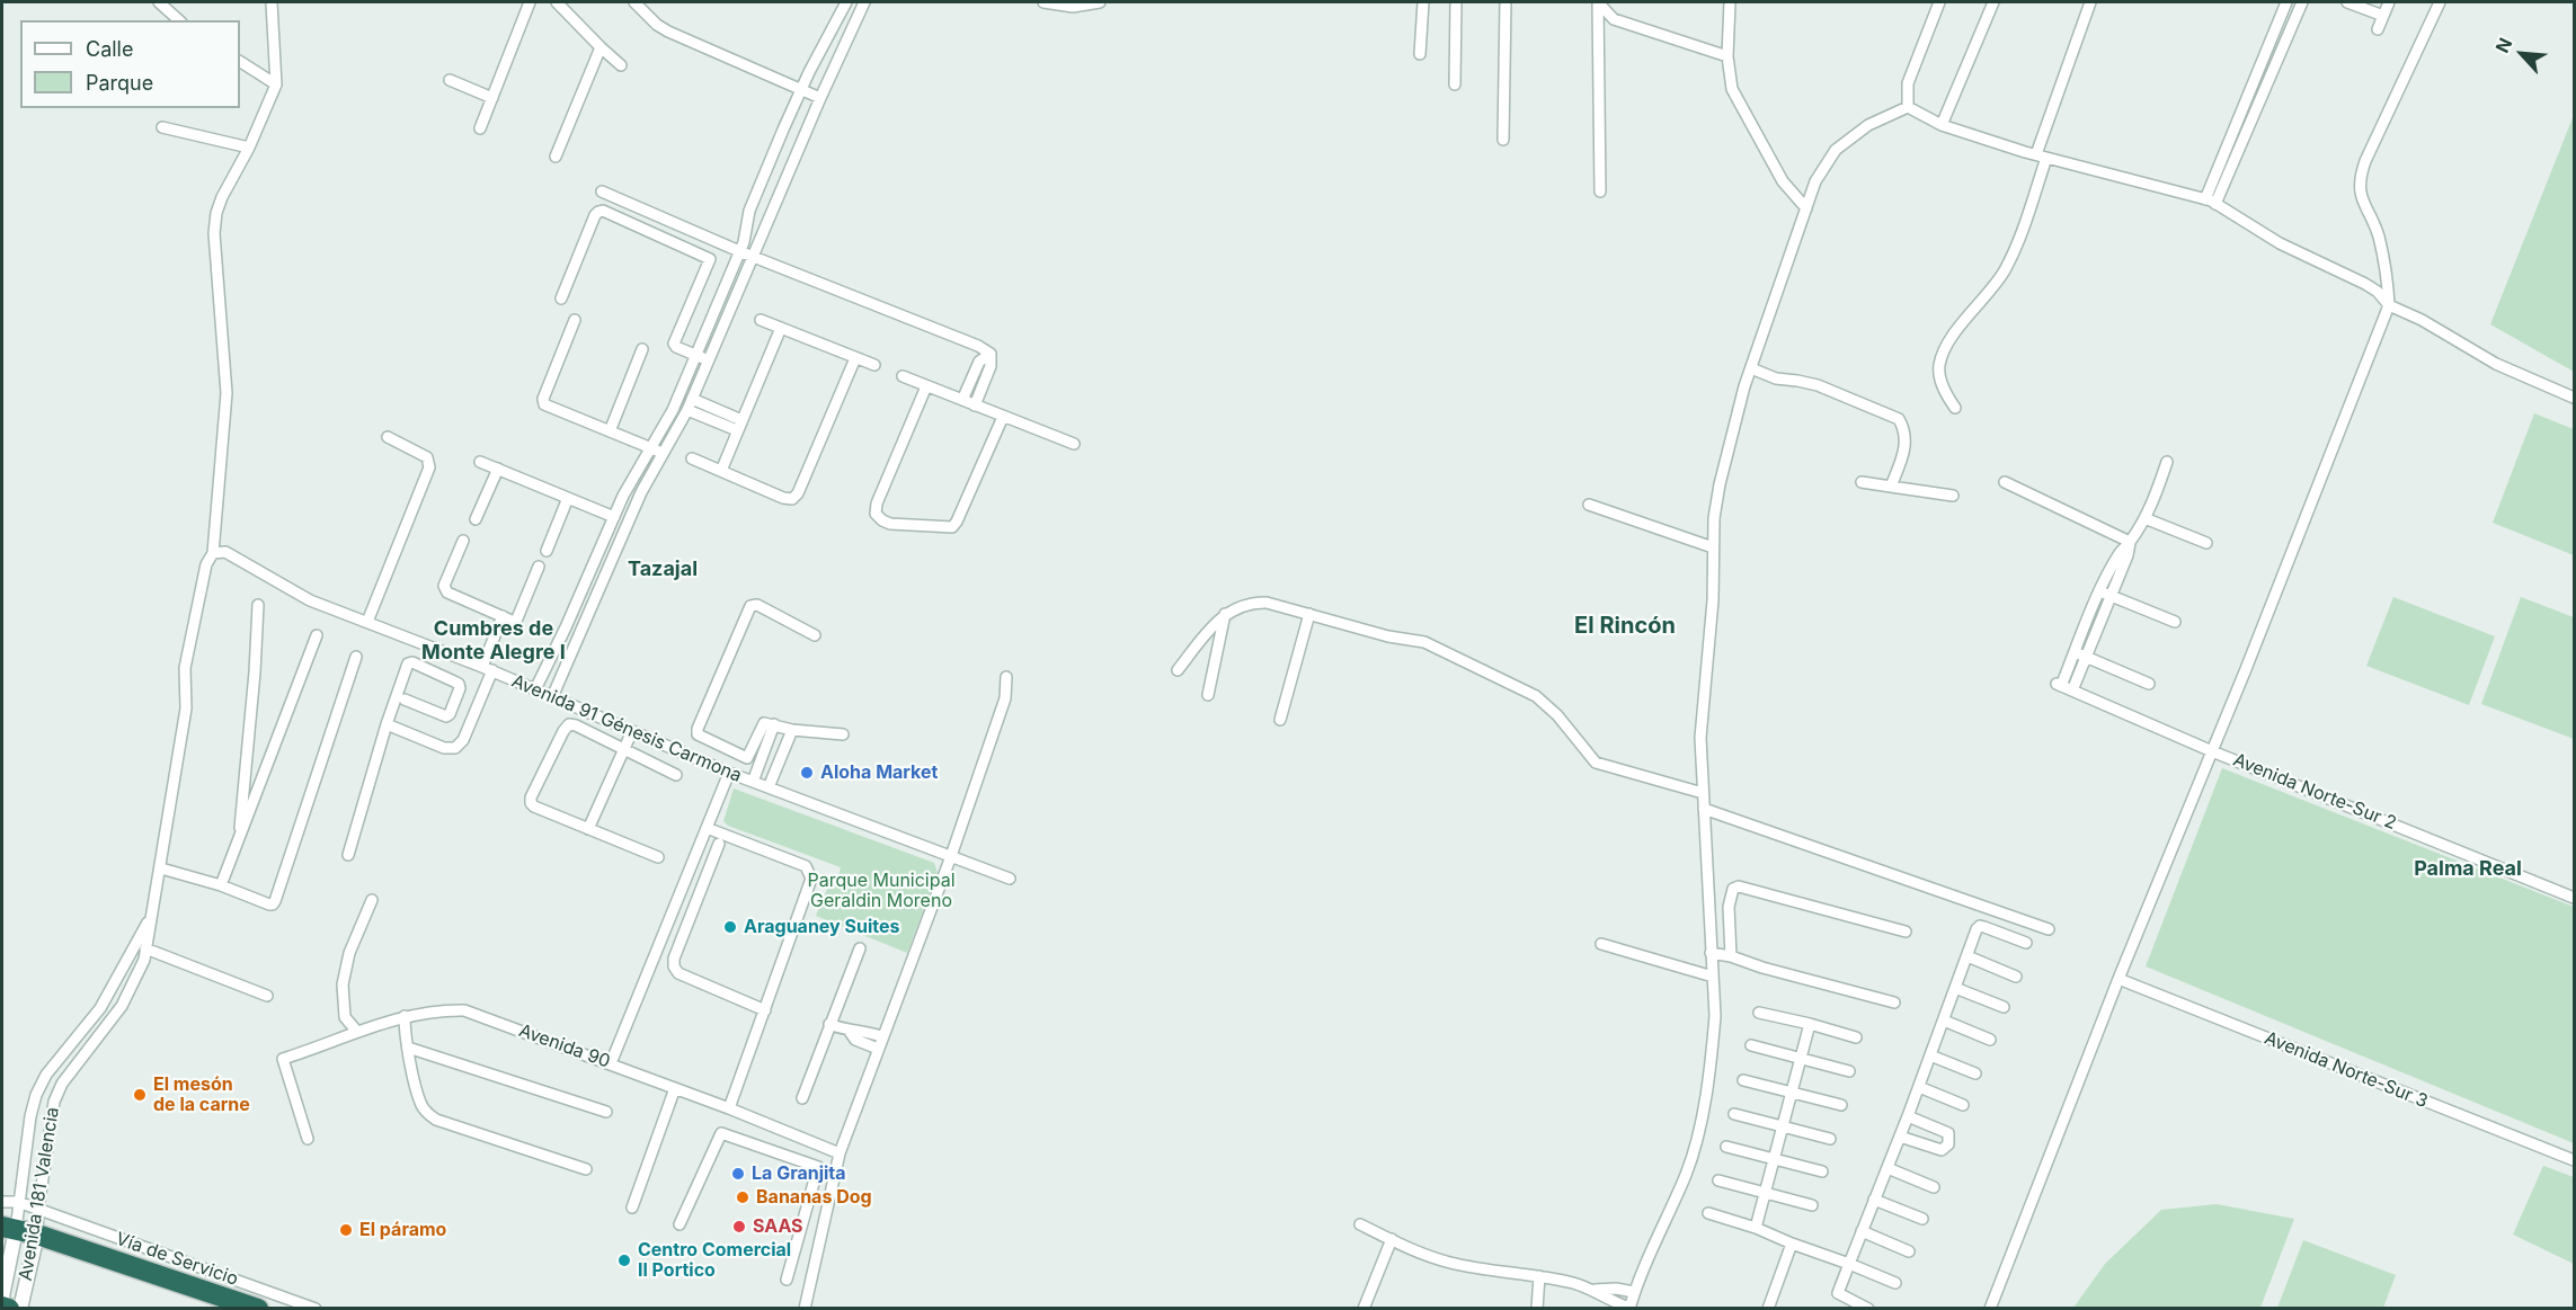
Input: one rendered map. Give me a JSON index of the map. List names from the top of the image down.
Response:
{
  "streets": {
    "street": [
      "Avenida 91 Génesis Carmona",
      "Avenida Norte-Sur 2",
      "Avenida 90",
      "Avenida Norte-Sur 3",
      "Avenida 181 Valencia",
      "Vía de Servicio"
    ]
  },
  "crossings": [
    ["Avenida 181 Valencia", "Vía de Servicio"]
  ],
  "districts": [
    "Tazajal",
    "El Rincón",
    "Cumbres de Monte Alegre I",
    "Palma Real"
  ],
  "parks": ["Parque Municipal Geraldin Moreno"],
  "places": [
    "Aloha Market",
    "Araguaney Suites",
    "El mesón de la carne",
    "La Granjita",
    "Bananas Dog",
    "SAAS",
    "El páramo",
    "Centro Comercial Il Portico"
  ],
  "legend": ["Calle", "Parque"],
  "north": "top left"
}
